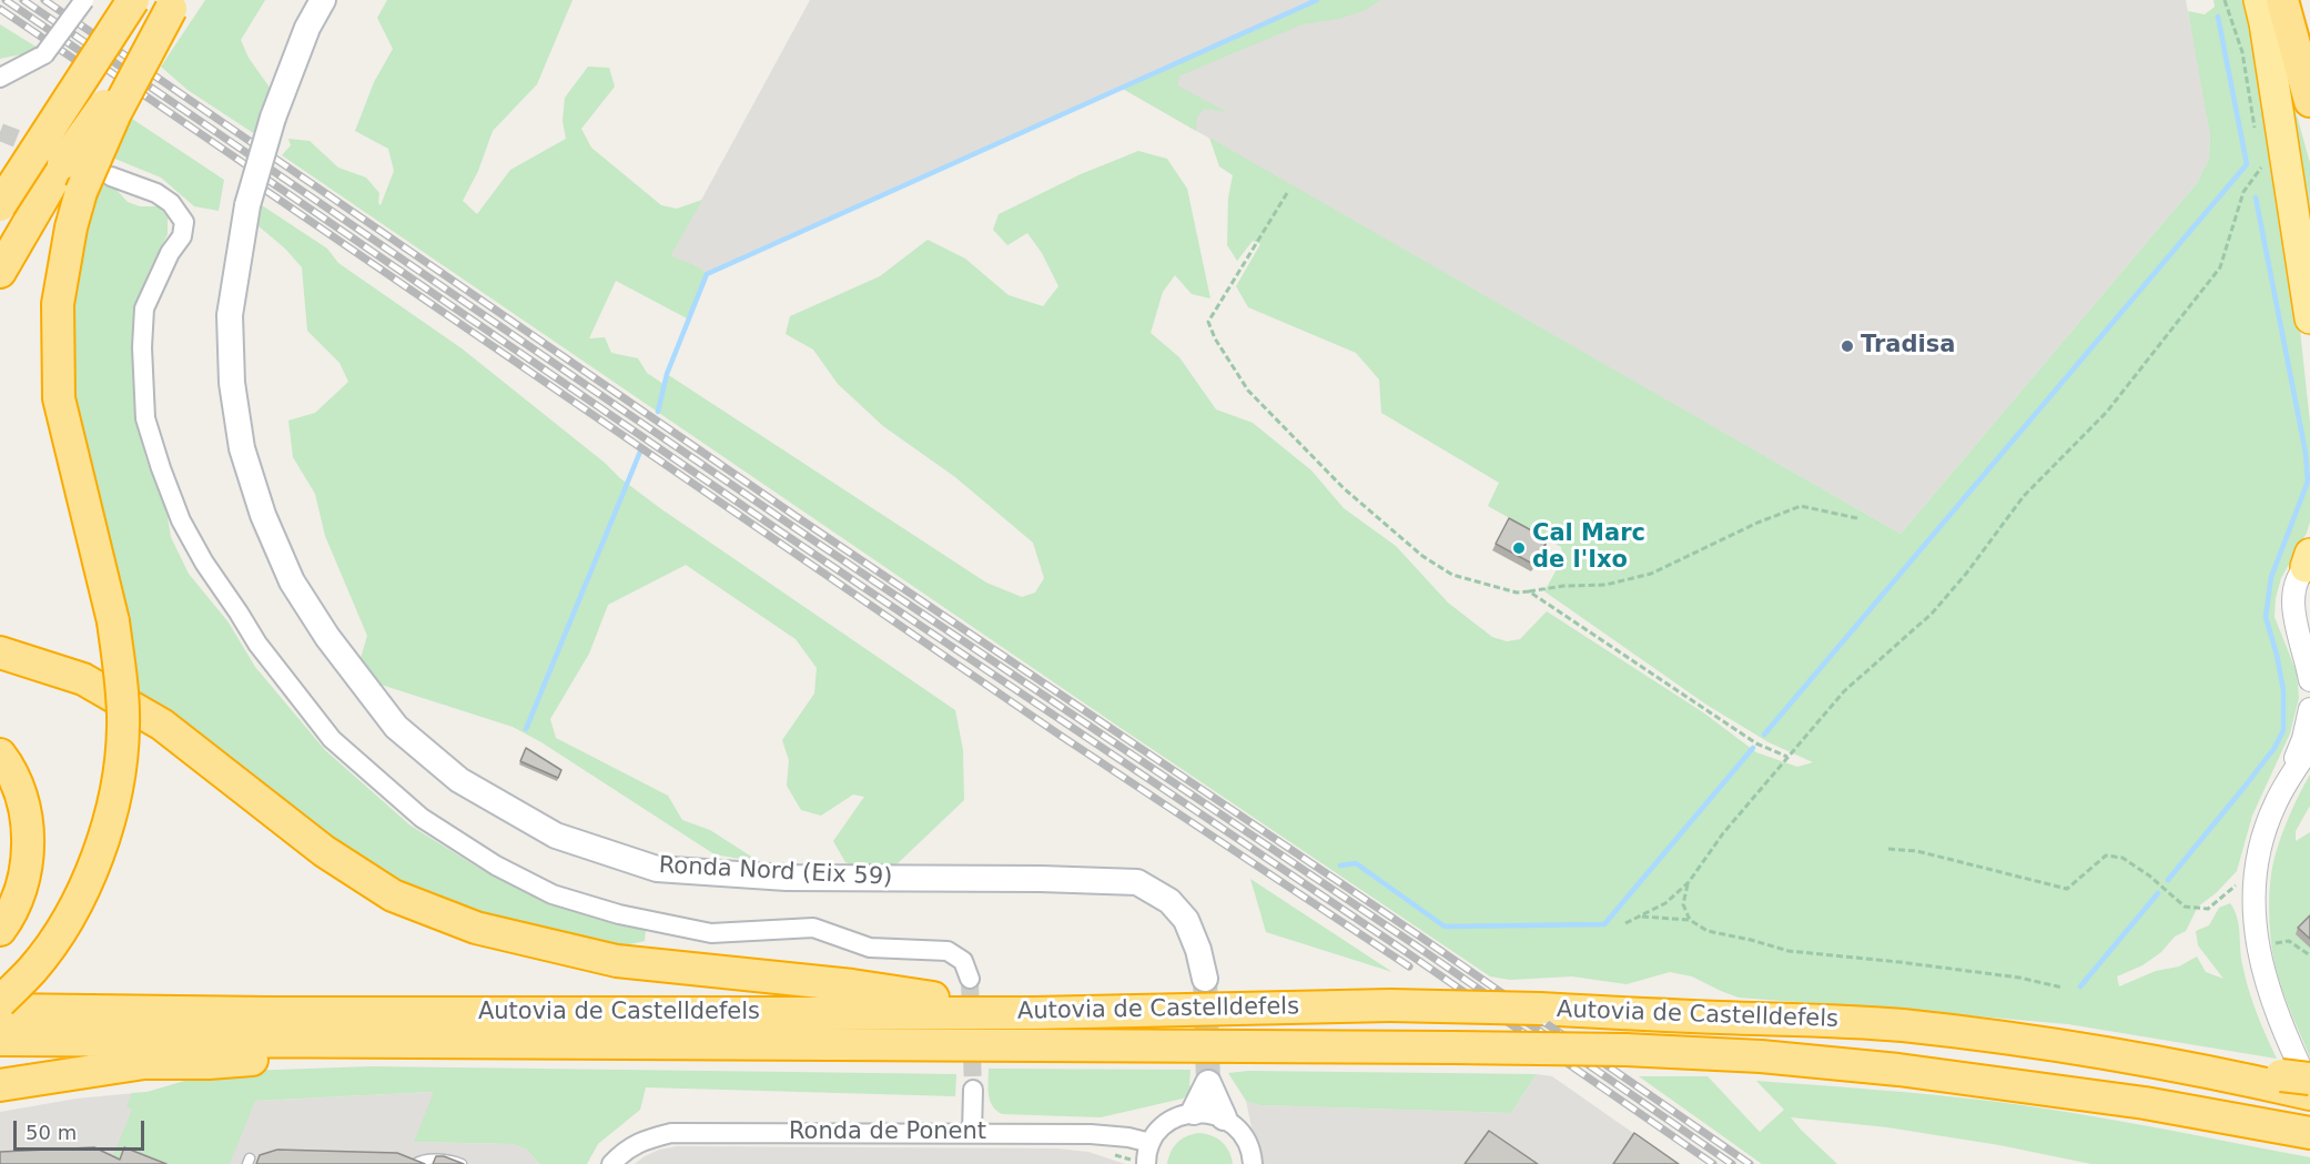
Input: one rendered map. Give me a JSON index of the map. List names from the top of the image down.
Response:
{
  "streets": {
    "highway": ["Autovia de Castelldefels"],
    "main road": ["Ronda Nord (Eix 59)"],
    "street": ["Ronda de Ponent"]
  },
  "places": ["Tradisa", "Cal Marc de l'Ixo"],
  "scale_bar": "50 m"
}
